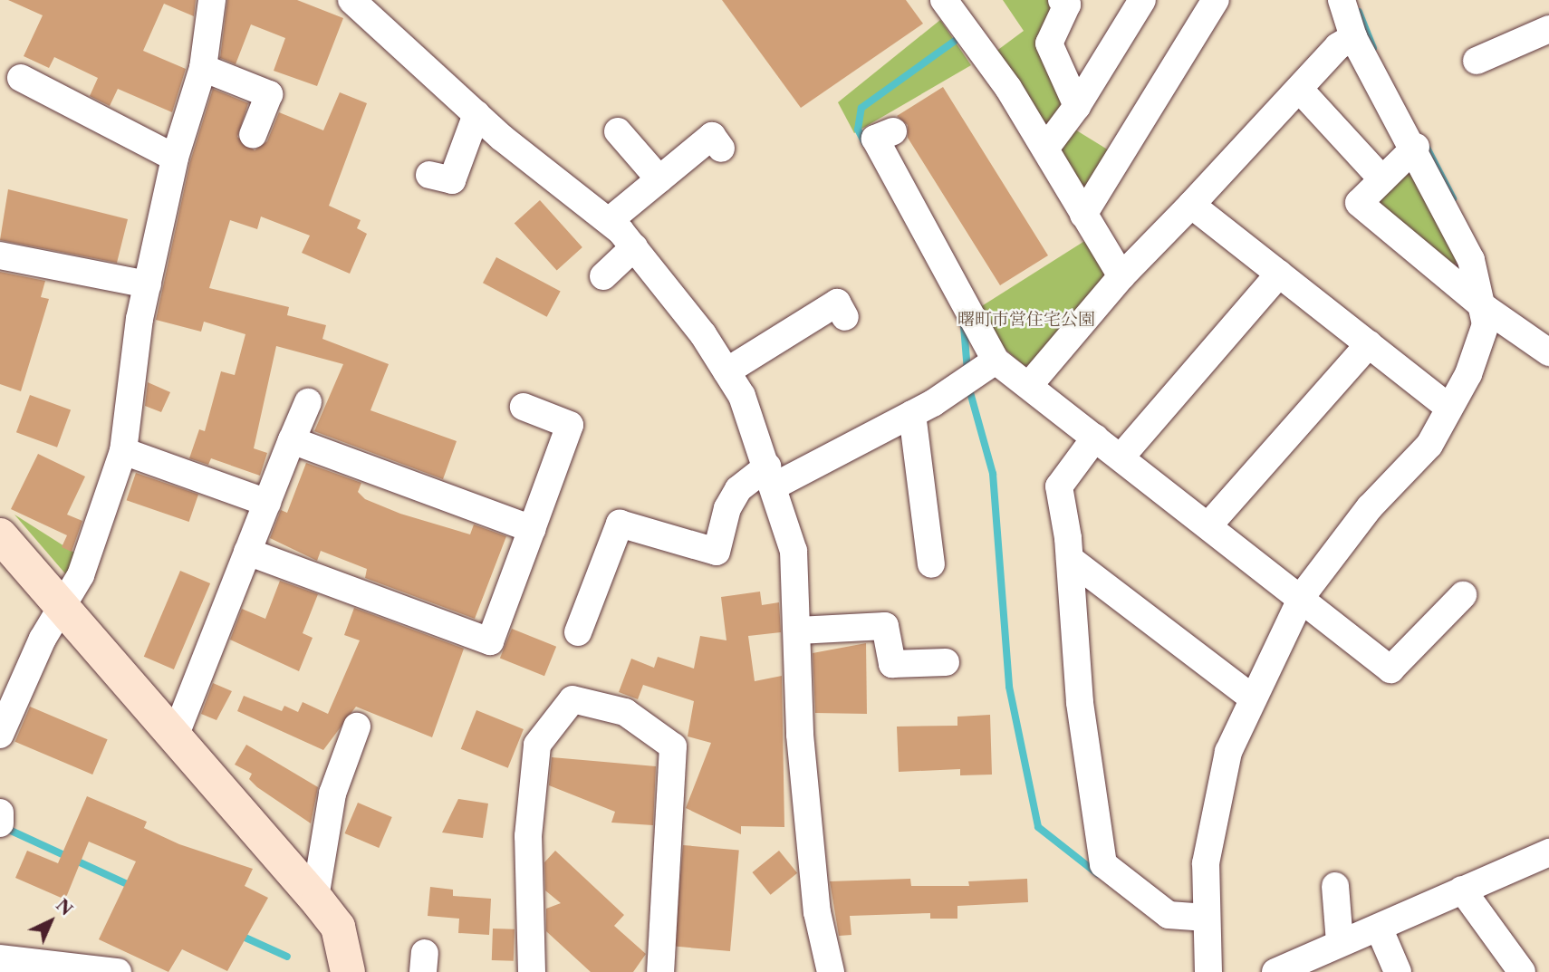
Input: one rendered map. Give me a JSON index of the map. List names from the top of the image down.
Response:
{
  "parks": ["曙町市営住宅公園"],
  "north": "top right"
}
